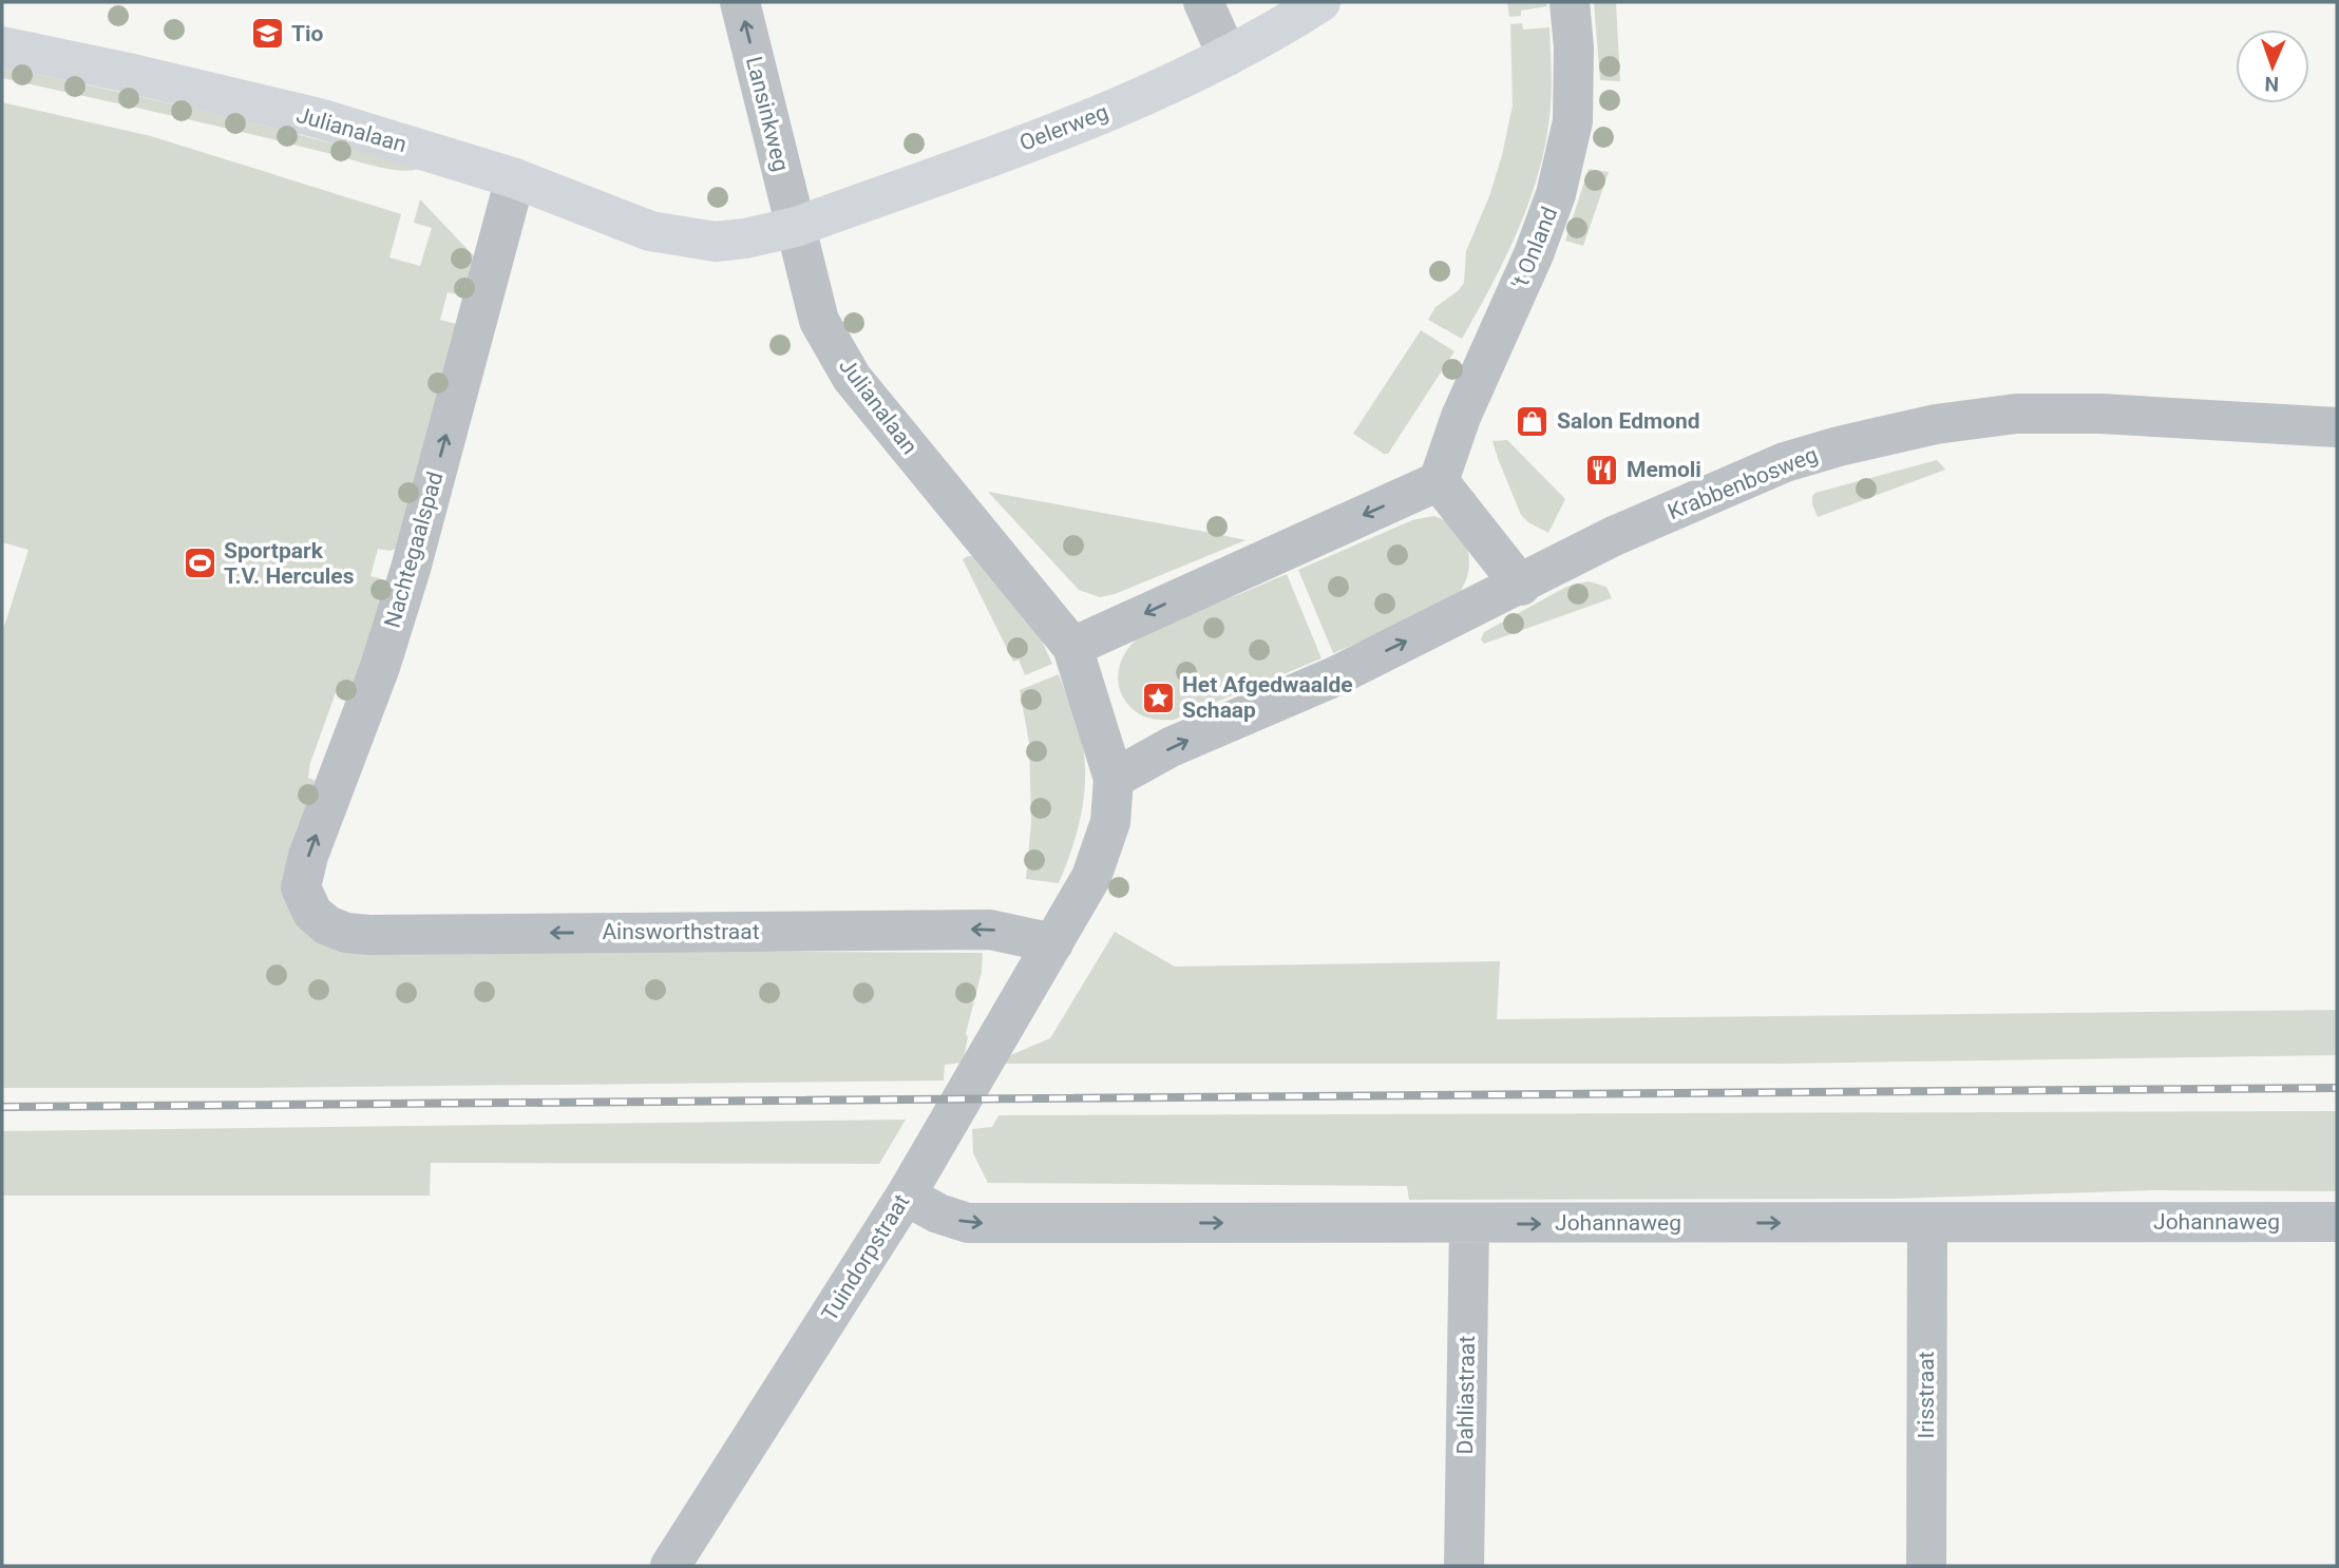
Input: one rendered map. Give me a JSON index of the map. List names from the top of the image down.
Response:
{
  "streets": {
    "main road": ["Oelerweg", "Julianalaan"],
    "street": [
      "Lansinkweg",
      "'t Onland",
      "Krabbenbosweg",
      "Nachtegaalspad",
      "Ainsworthstraat",
      "Johannaweg",
      "Tuindorpstraat",
      "Dahliastraat",
      "Irisstraat"
    ]
  },
  "crossings": [
    ["Lansinkweg", "Oelerweg"],
    ["Lansinkweg", "Julianalaan"],
    ["Oelerweg", "Julianalaan"],
    ["Julianalaan", "Krabbenbosweg"],
    ["Julianalaan", "Nachtegaalspad"],
    ["Julianalaan", "Ainsworthstraat"],
    ["Julianalaan", "Tuindorpstraat"],
    ["Nachtegaalspad", "Ainsworthstraat"],
    ["Ainsworthstraat", "Tuindorpstraat"],
    ["Johannaweg", "Tuindorpstraat"],
    ["Johannaweg", "Dahliastraat"],
    ["Johannaweg", "Irisstraat"]
  ],
  "one_way": [
    "Lansinkweg",
    "Nachtegaalspad",
    "Ainsworthstraat",
    "Johannaweg"
  ],
  "places": {
    "school or university": ["Tio"],
    "shop": ["Salon Edmond"],
    "restaurant": ["Memoli"],
    "sports": ["Sportpark T.V. Hercules"],
    "place": ["Het Afgedwaalde Schaap"]
  },
  "north": "bottom"
}
